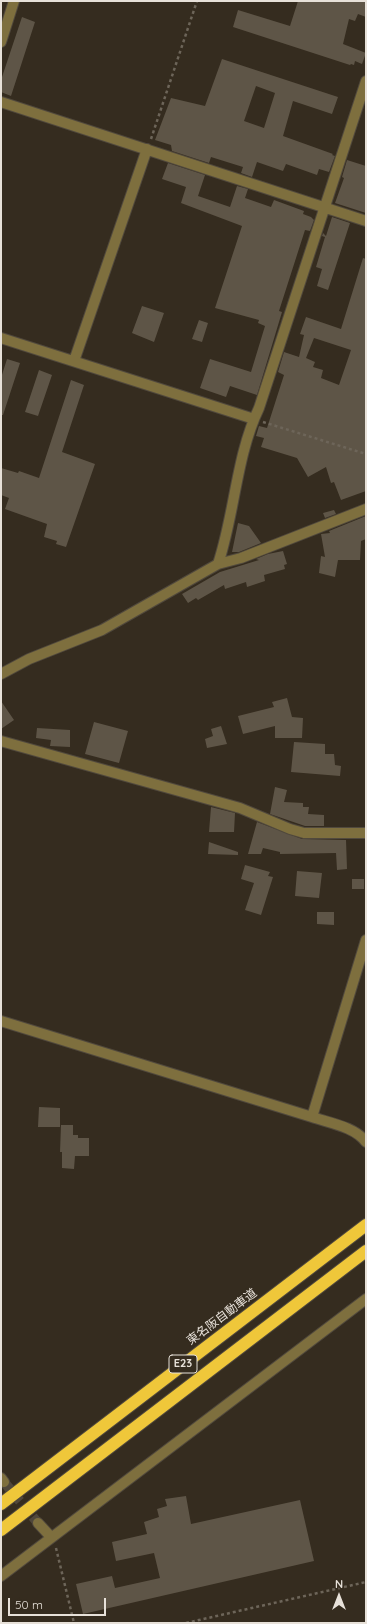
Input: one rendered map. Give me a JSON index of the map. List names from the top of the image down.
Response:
{
  "streets": {
    "highway": ["東名阪自動車道", "E23"]
  },
  "scale_bar": "50 m",
  "north": "top"
}
